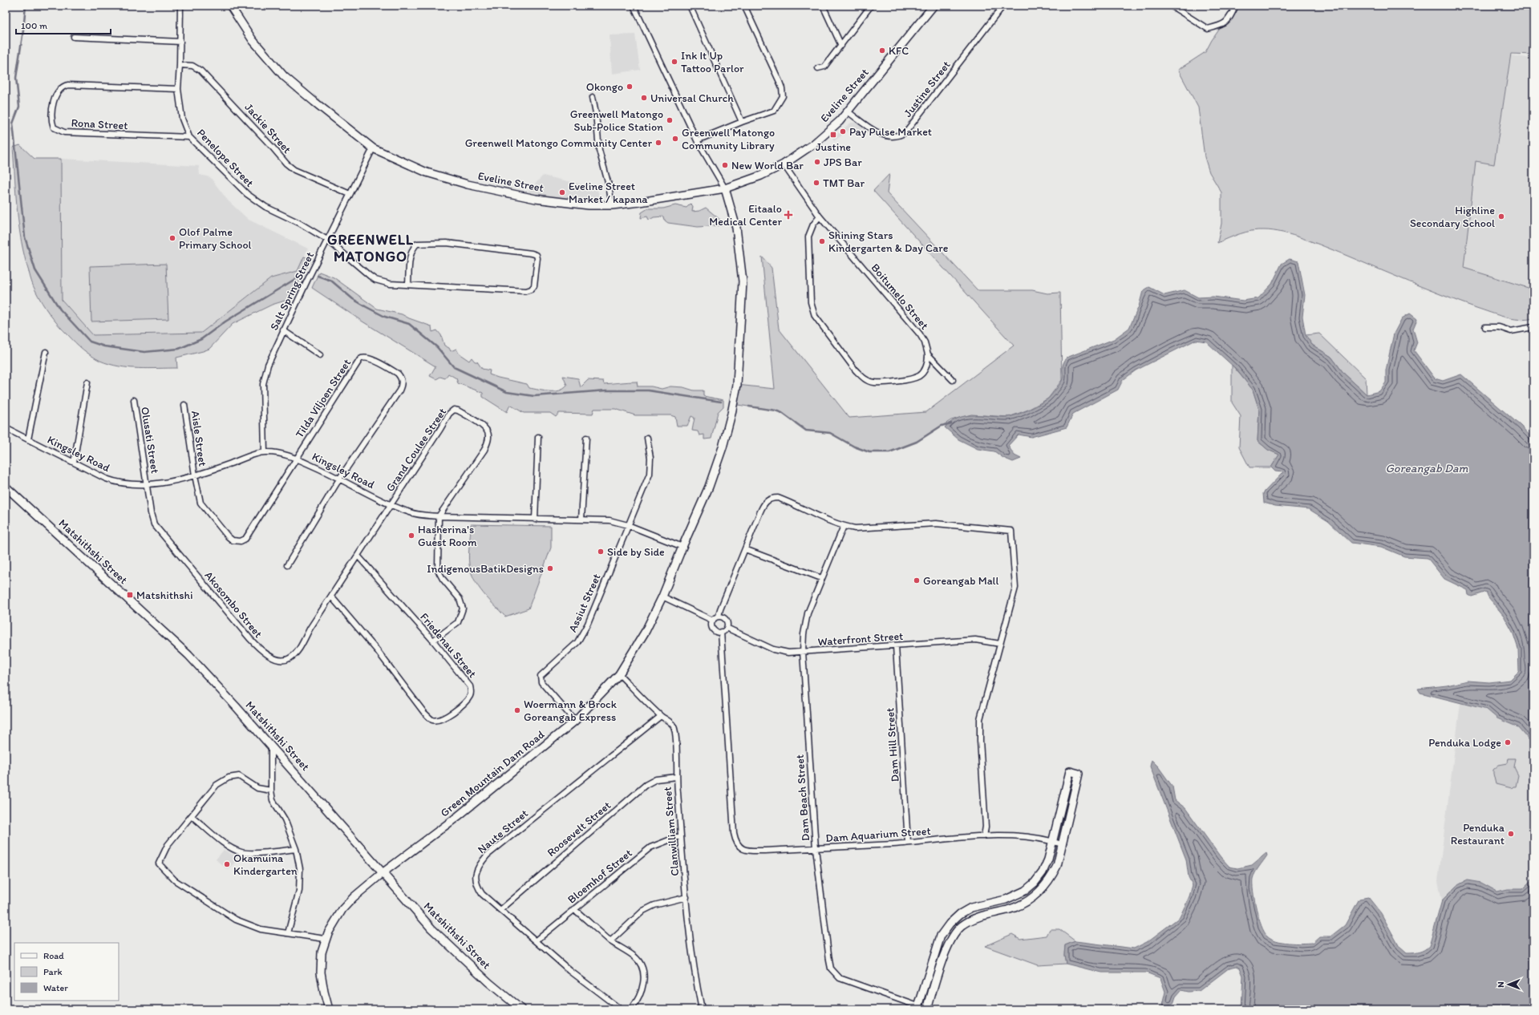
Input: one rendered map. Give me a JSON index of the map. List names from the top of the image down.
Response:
{
  "streets": {
    "street": [
      "Justine Street",
      "Eveline Street",
      "Rona Street",
      "Jackie Street",
      "Penelope Street",
      "Salt Spring Street",
      "Boitumelo Street",
      "Tilda Viljoen Street",
      "Aisle Street",
      "Olusati Street",
      "Grand Coulee Street",
      "Kingsley Road",
      "Matshithshi Street",
      "Assiut Street",
      "Akosombo Street",
      "Waterfront Street",
      "Friedenau Street",
      "Dam Hill Street",
      "Green Mountain Dam Road",
      "Dam Beach Street",
      "Roosevelt Street",
      "Naute Street",
      "Clanwilliam Street",
      "Dam Aquarium Street",
      "Bloemhof Street"
    ]
  },
  "crossings": [
    ["Justine Street", "Eveline Street"],
    ["Eveline Street", "Salt Spring Street"],
    ["Eveline Street", "Boitumelo Street"],
    ["Eveline Street", "Green Mountain Dam Road"],
    ["Rona Street", "Penelope Street"],
    ["Jackie Street", "Penelope Street"],
    ["Jackie Street", "Salt Spring Street"],
    ["Penelope Street", "Salt Spring Street"],
    ["Salt Spring Street", "Kingsley Road"],
    ["Tilda Viljoen Street", "Aisle Street"],
    ["Tilda Viljoen Street", "Kingsley Road"],
    ["Aisle Street", "Kingsley Road"],
    ["Olusati Street", "Kingsley Road"],
    ["Olusati Street", "Akosombo Street"],
    ["Grand Coulee Street", "Kingsley Road"],
    ["Grand Coulee Street", "Akosombo Street"],
    ["Kingsley Road", "Assiut Street"],
    ["Kingsley Road", "Akosombo Street"],
    ["Kingsley Road", "Green Mountain Dam Road"],
    ["Matshithshi Street", "Green Mountain Dam Road"],
    ["Assiut Street", "Green Mountain Dam Road"],
    ["Akosombo Street", "Friedenau Street"],
    ["Waterfront Street", "Dam Hill Street"],
    ["Waterfront Street", "Dam Beach Street"],
    ["Waterfront Street", "Dam Aquarium Street"],
    ["Dam Hill Street", "Dam Aquarium Street"],
    ["Green Mountain Dam Road", "Clanwilliam Street"],
    ["Dam Beach Street", "Dam Aquarium Street"],
    ["Roosevelt Street", "Naute Street"],
    ["Roosevelt Street", "Clanwilliam Street"],
    ["Naute Street", "Clanwilliam Street"],
    ["Naute Street", "Bloemhof Street"],
    ["Clanwilliam Street", "Bloemhof Street"]
  ],
  "districts": ["GREENWELL MATONGO"],
  "water": ["Goreangab Dam"],
  "places": {
    "other": [
      "KFC",
      "Ink It Up Tattoo Parlor",
      "Okongo",
      "Universal Church",
      "Greenwell Matongo Sub-Police Station",
      "Pay Pulse Market",
      "Greenwell Matongo Community Library",
      "Greenwell Matongo Community Center",
      "JPS Bar",
      "New World Bar",
      "TMT Bar",
      "Eveline Street Market / kapana",
      "Highline Secondary School",
      "Olof Palme Primary School",
      "Shining Stars Kindergarten & Day Care",
      "Hasherina's Guest Room",
      "Side by Side",
      "IndigenousBatikDesigns",
      "Goreangab Mall",
      "Woermann & Brock Goreangab Express",
      "Penduka Lodge",
      "Penduka Restaurant",
      "Okamuina Kindergarten"
    ],
    "transit": ["Justine", "Matshithshi"],
    "health": ["Eitaalo Medical Center"]
  },
  "legend": ["Road", "Park", "Water"],
  "scale_bar": "100 m",
  "north": "left"
}
